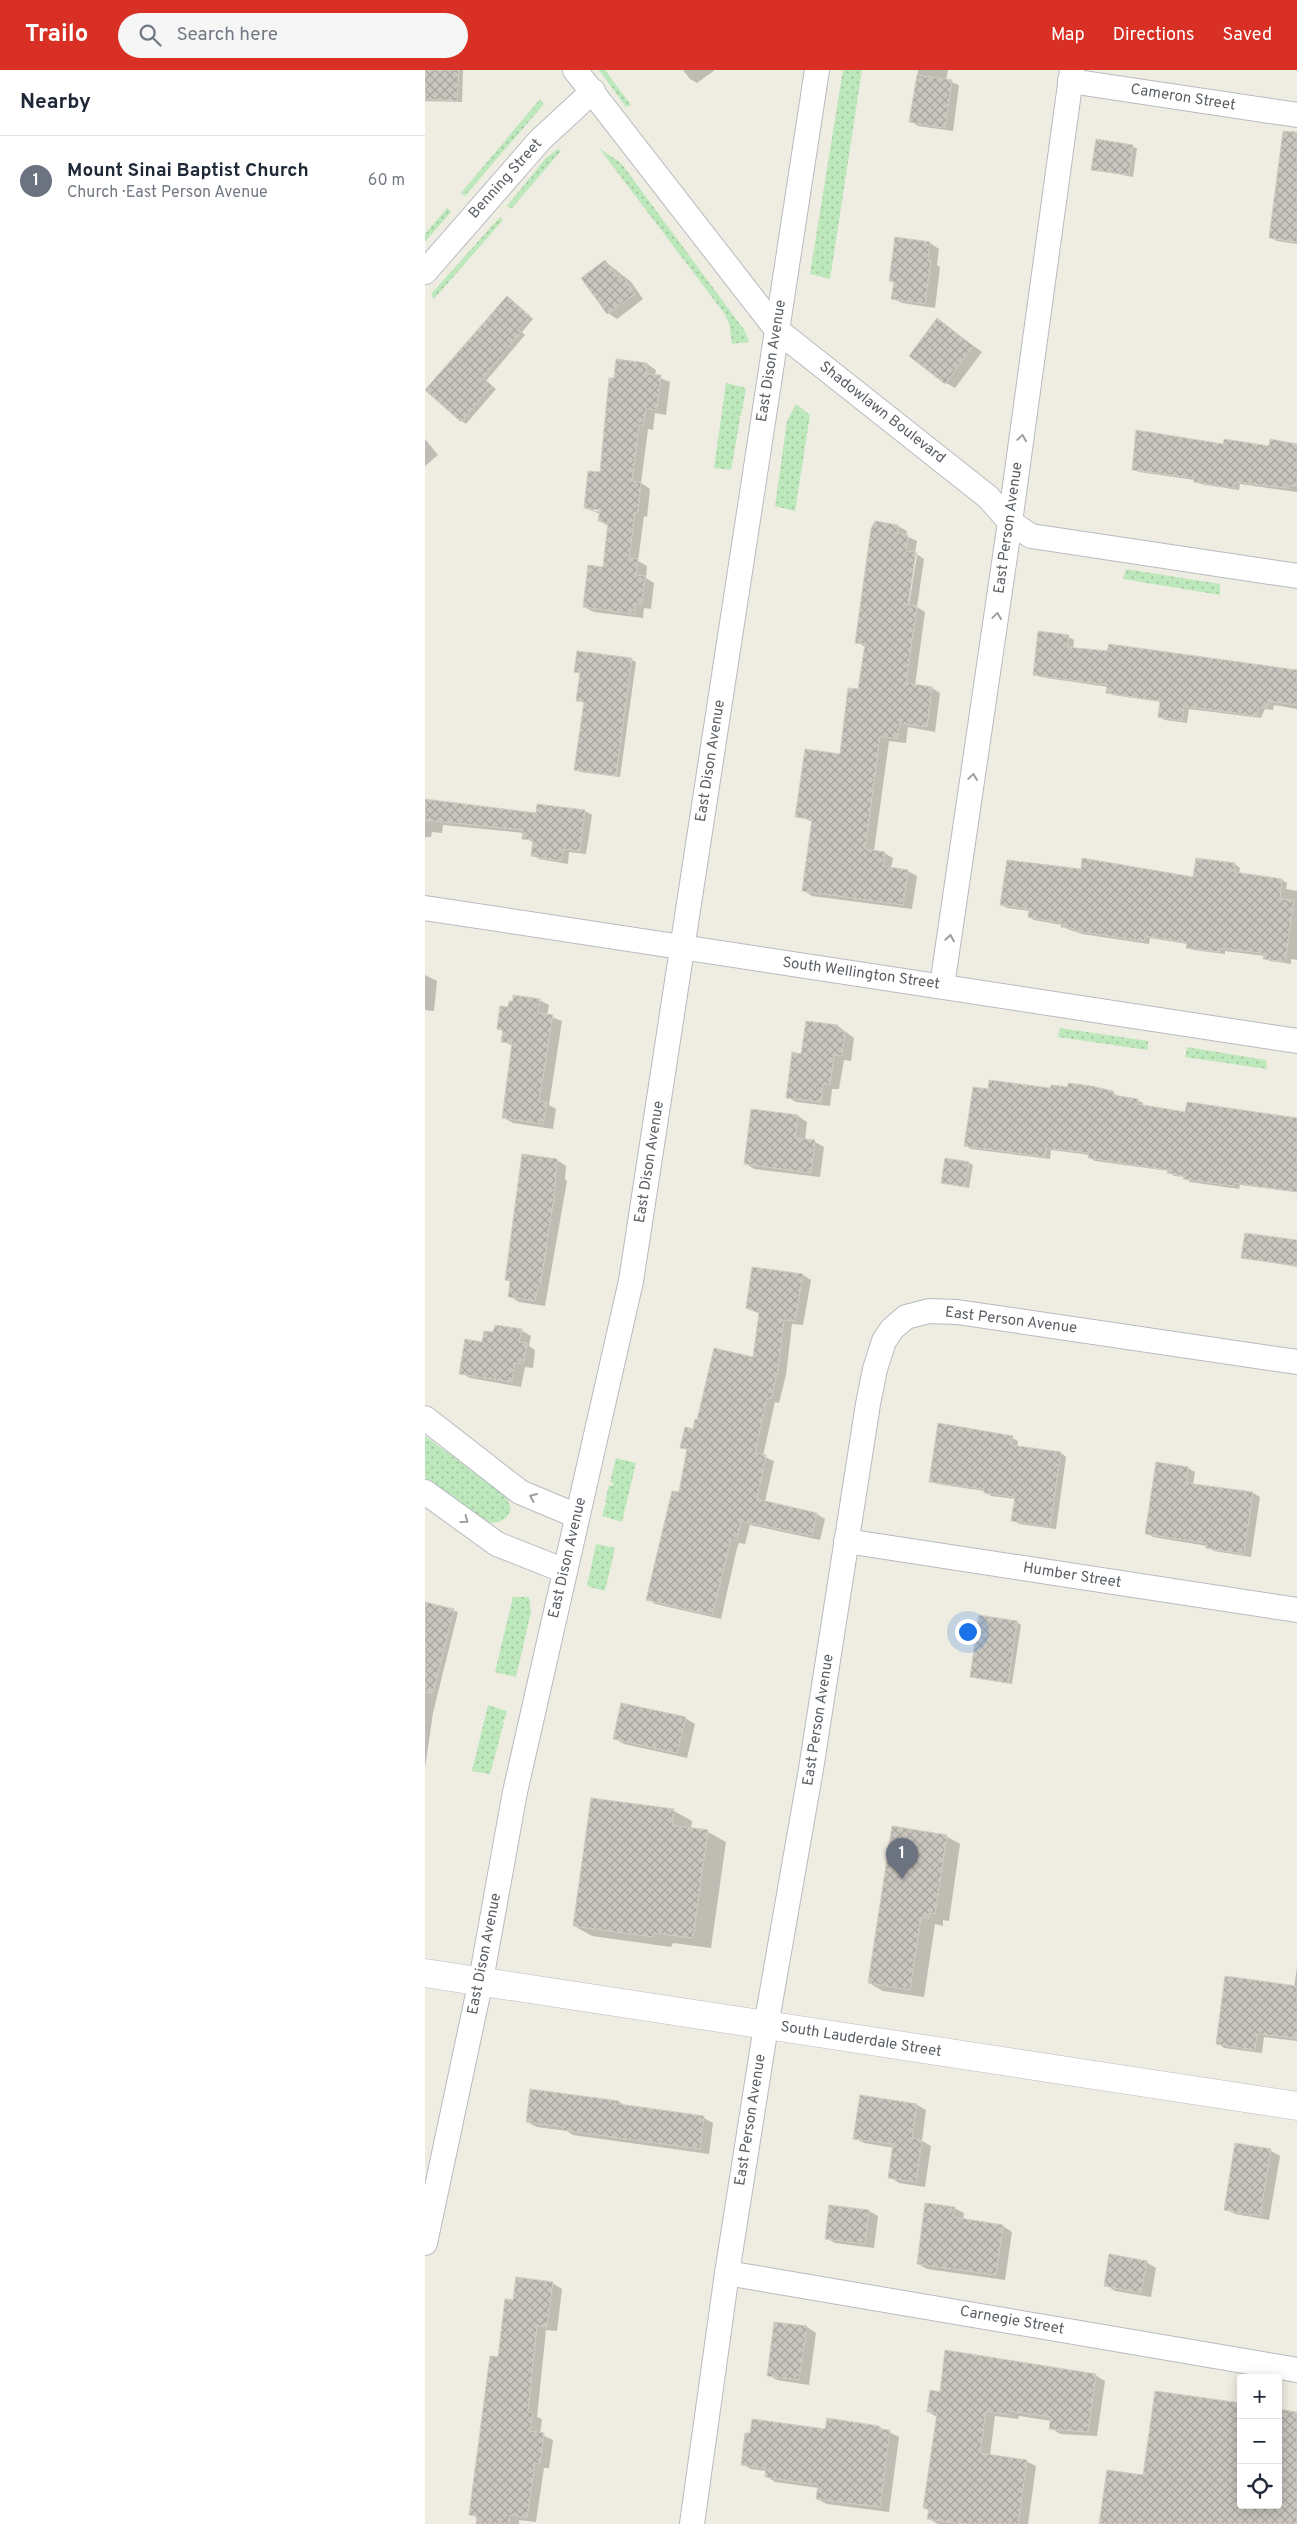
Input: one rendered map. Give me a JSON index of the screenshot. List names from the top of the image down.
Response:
{
  "streets": {
    "street": [
      "Cameron Street",
      "Benning Street",
      "East Dison Avenue",
      "Shadowlawn Boulevard",
      "East Person Avenue",
      "South Wellington Street",
      "Humber Street",
      "South Lauderdale Street",
      "Carnegie Street"
    ]
  },
  "crossings": [
    ["Cameron Street", "East Person Avenue"],
    ["Benning Street", "Shadowlawn Boulevard"],
    ["East Dison Avenue", "Shadowlawn Boulevard"],
    ["East Dison Avenue", "South Wellington Street"],
    ["East Dison Avenue", "South Lauderdale Street"],
    ["Shadowlawn Boulevard", "East Person Avenue"],
    ["East Person Avenue", "South Wellington Street"],
    ["East Person Avenue", "Humber Street"],
    ["East Person Avenue", "South Lauderdale Street"],
    ["East Person Avenue", "Carnegie Street"]
  ],
  "one_way": ["East Person Avenue"],
  "page": {
    "header": "Trailo",
    "search": "Search here",
    "nav": ["Map", "Directions", "Saved"],
    "heading": "Nearby",
    "list": [
      {
        "mark": "1",
        "name": "Mount Sinai Baptist Church",
        "note": "Church · East Person Avenue",
        "value": "60 m"
      }
    ],
    "pins": "1",
    "map_buttons": ["+", "−"]
  }
}
